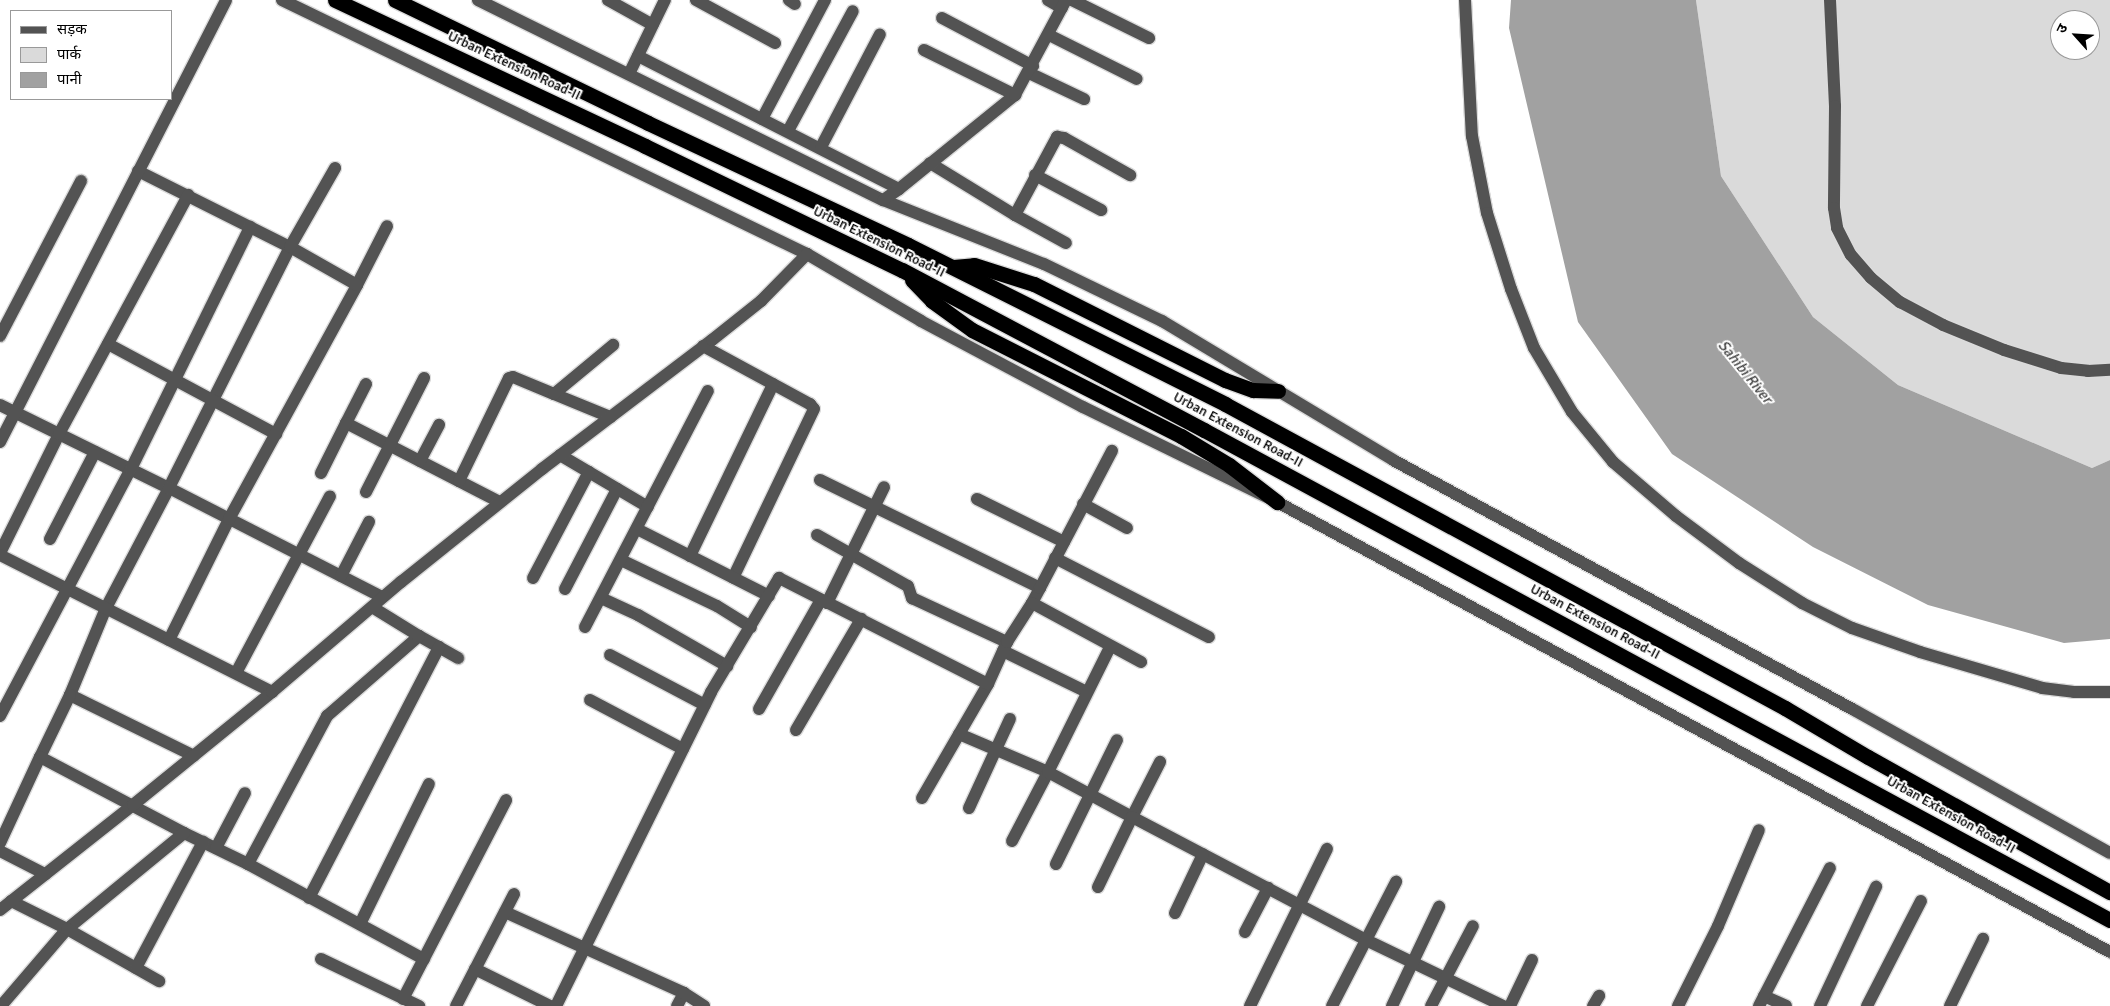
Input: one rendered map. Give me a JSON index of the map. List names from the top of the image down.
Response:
{
  "streets": {
    "highway": ["Urban Extension Road-II"]
  },
  "water": ["Sahibi River"],
  "legend": ["सड़क", "पार्क", "पानी"],
  "north": "top left"
}
